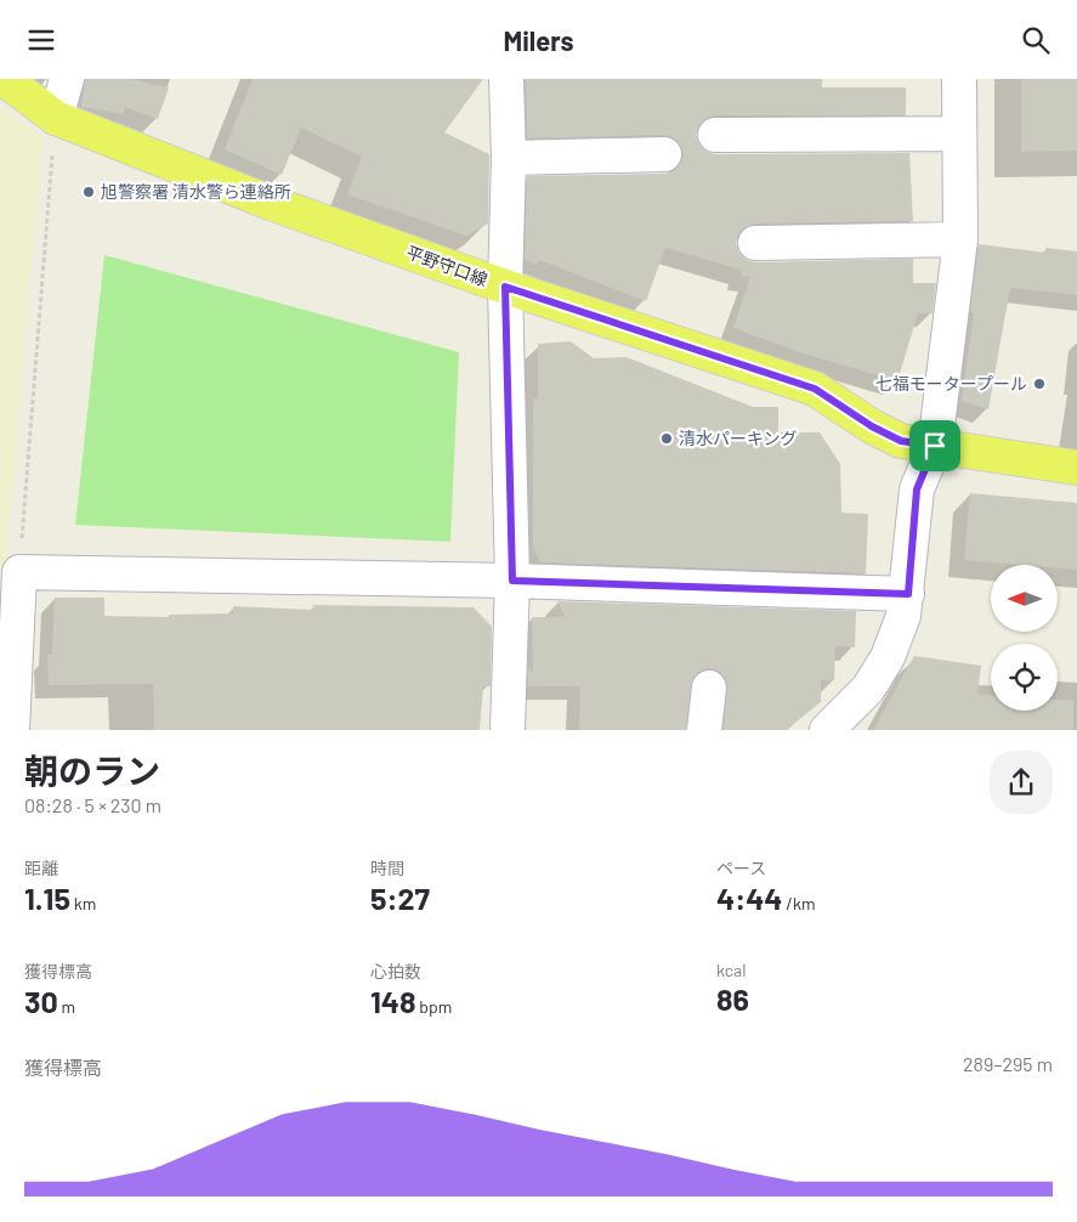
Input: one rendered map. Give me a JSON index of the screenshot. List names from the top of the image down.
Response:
{
  "streets": {
    "main road": ["平野守口線"]
  },
  "places": ["旭警察署 清水警ら連絡所", "七福モータープール", "清水パーキング"],
  "north": "left",
  "page": {
    "header": "Milers",
    "heading": ["朝のラン", "08:28 · 5 × 230 m"],
    "stats": [
      ["距離", "1.15 km"],
      ["時間", "5:27"],
      ["ペース", "4:44 /km"],
      ["獲得標高", "30 m"],
      ["心拍数", "148 bpm"],
      ["kcal", "86"]
    ],
    "chart": ["獲得標高", "289–295 m"]
  }
}
